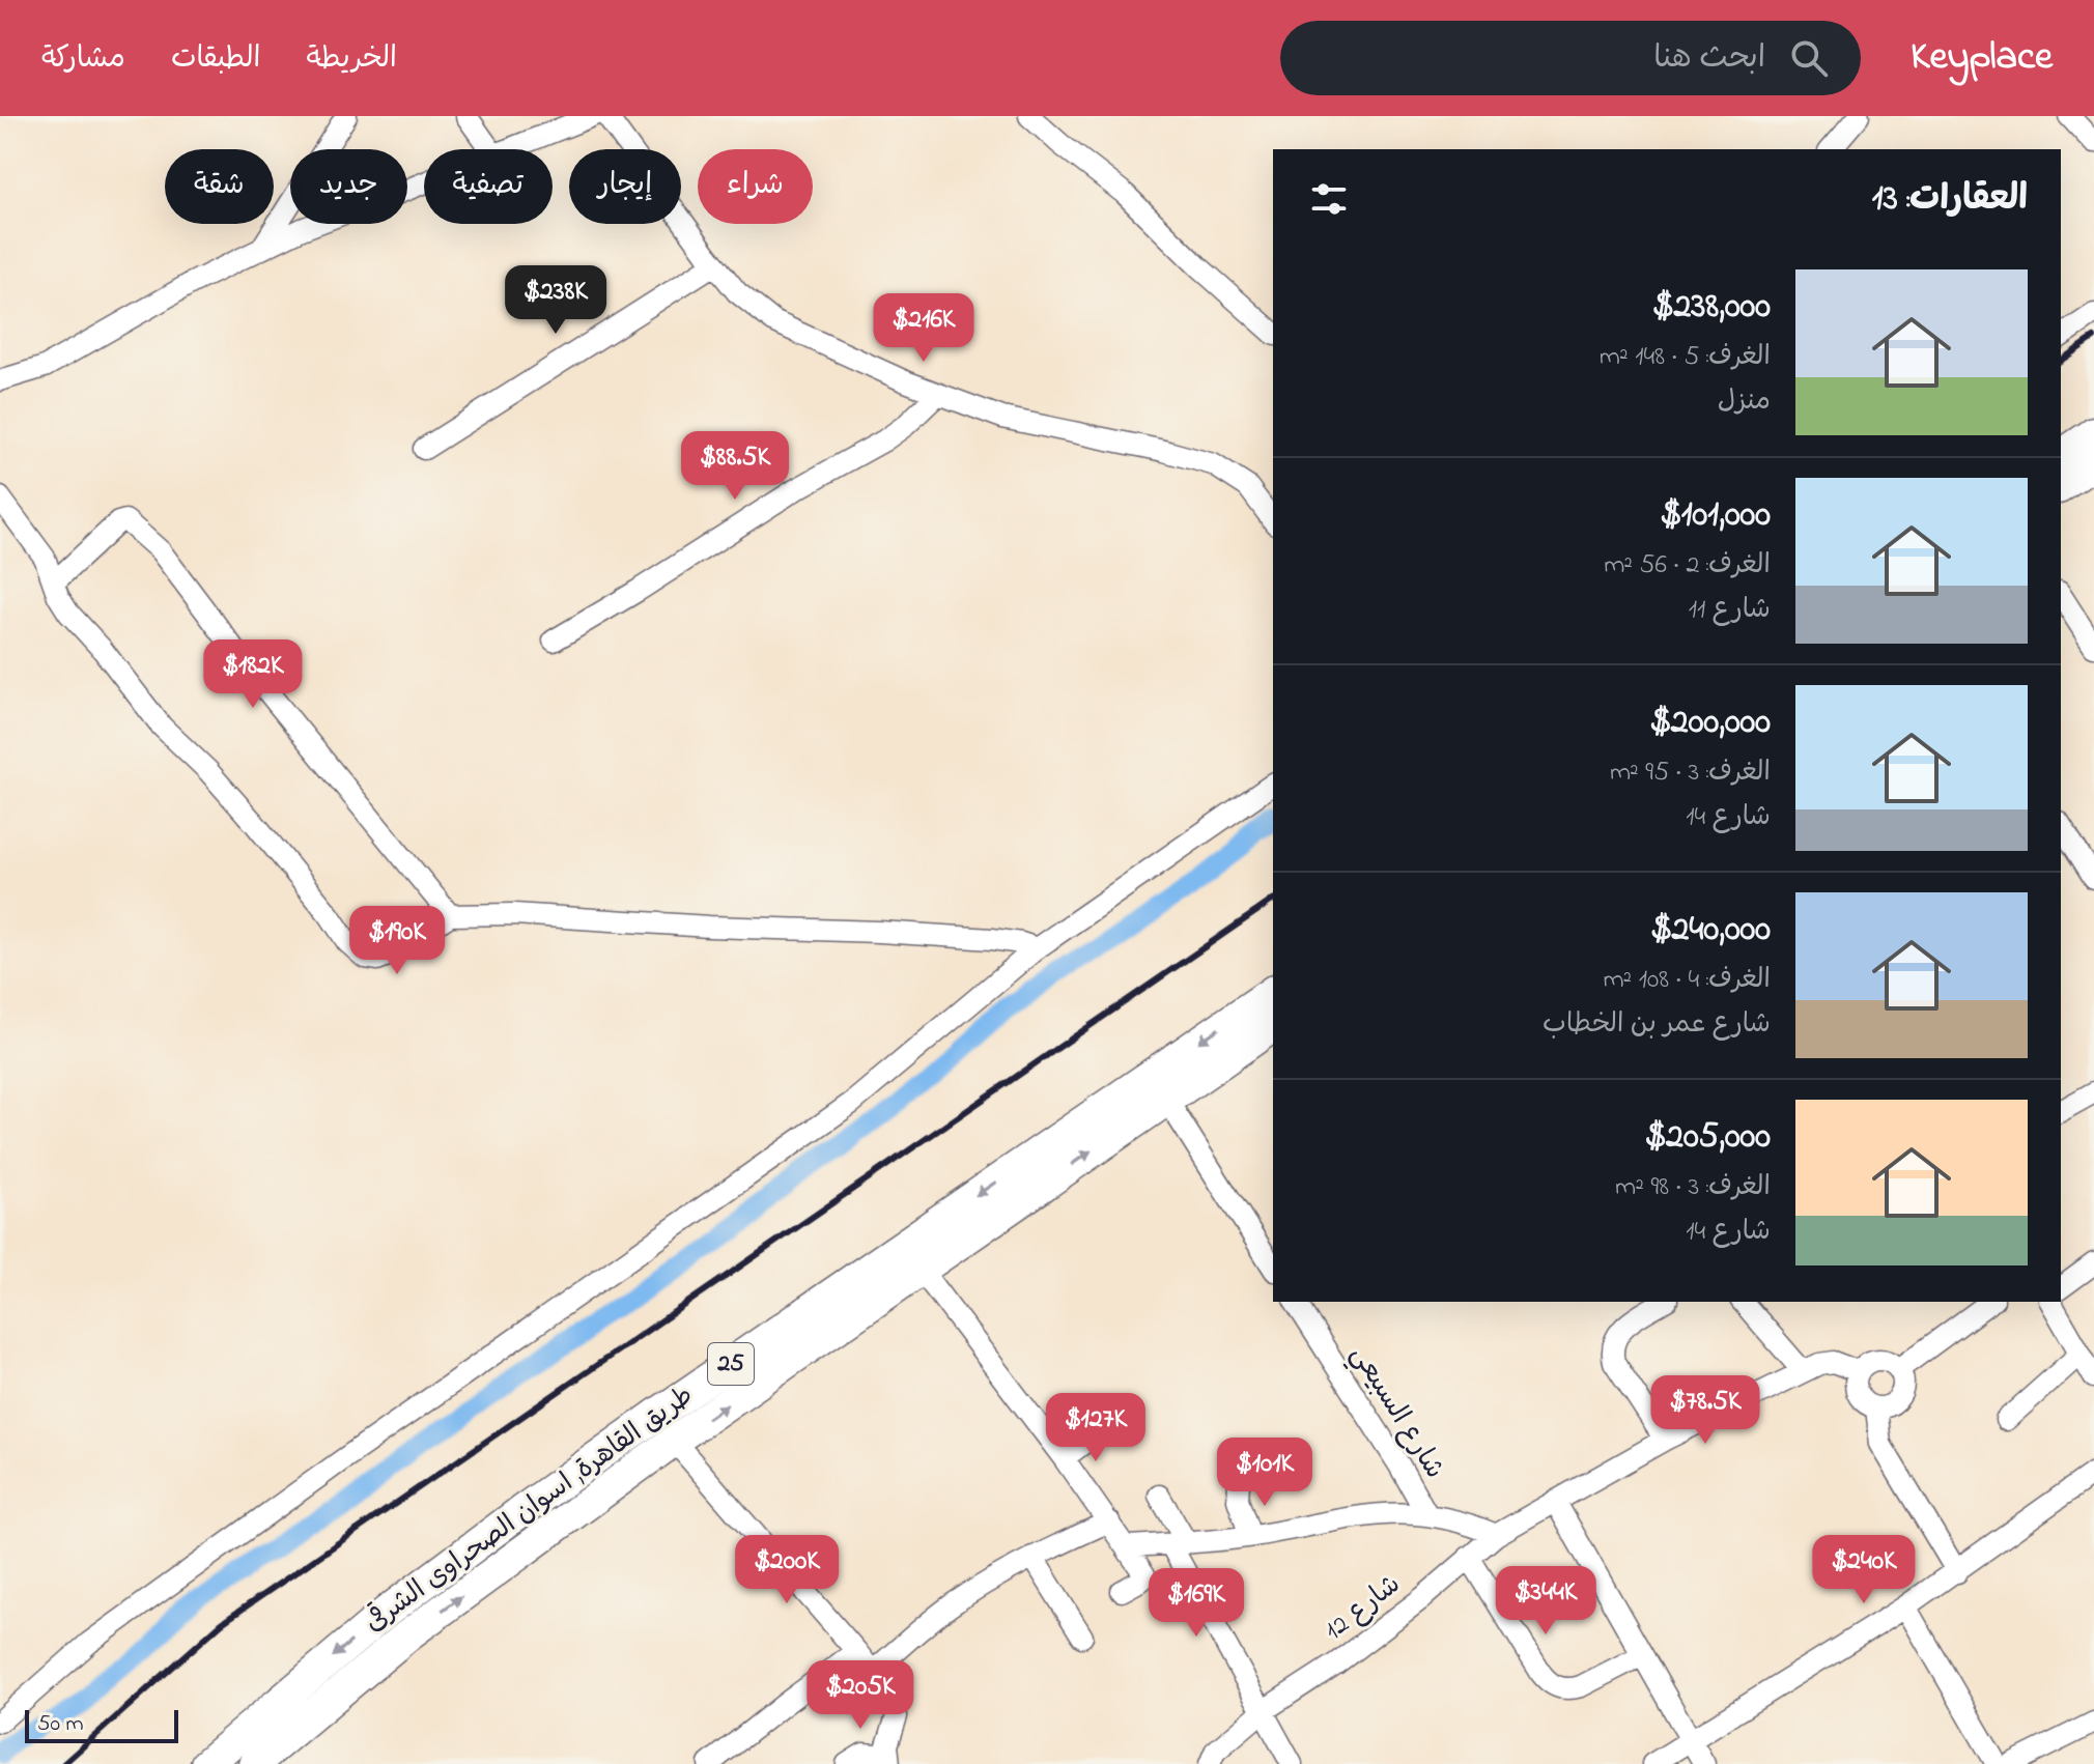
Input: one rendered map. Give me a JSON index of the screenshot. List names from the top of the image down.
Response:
{
  "streets": {
    "highway": ["25", "طريق القاهرة, اسوان الصحراوى الشرقى"],
    "street": ["شارع السبيعي", "شارع 12"]
  },
  "scale_bar": "50 m",
  "page": {
    "header": "Keyplace",
    "search": "ابحث هنا",
    "nav": ["الخريطة", "الطبقات", "مشاركة"],
    "chip": [
      "شراء",
      "إيجار",
      "تصفية",
      "جديد",
      "شقة"
    ],
    "heading": "العقارات: 13",
    "list": [
      {
        "name": "$238,000",
        "note": "الغرف: 5 · 148 m² · منزل"
      },
      {
        "name": "$101,000",
        "note": "الغرف: 2 · 56 m² · شارع 11"
      },
      {
        "name": "$200,000",
        "note": "الغرف: 3 · 95 m² · شارع 14"
      },
      {
        "name": "$240,000",
        "note": "الغرف: 4 · 108 m² · شارع عمر بن الخطاب"
      },
      {
        "name": "$205,000",
        "note": "الغرف: 3 · 98 m² · شارع 14"
      }
    ],
    "price": [
      "$238K",
      "$216K",
      "$88.5K",
      "$182K",
      "$190K",
      "$78.5K",
      "$127K",
      "$101K",
      "$200K",
      "$240K",
      "$344K",
      "$169K",
      "$205K"
    ],
    "scale": "50 m"
  }
}
